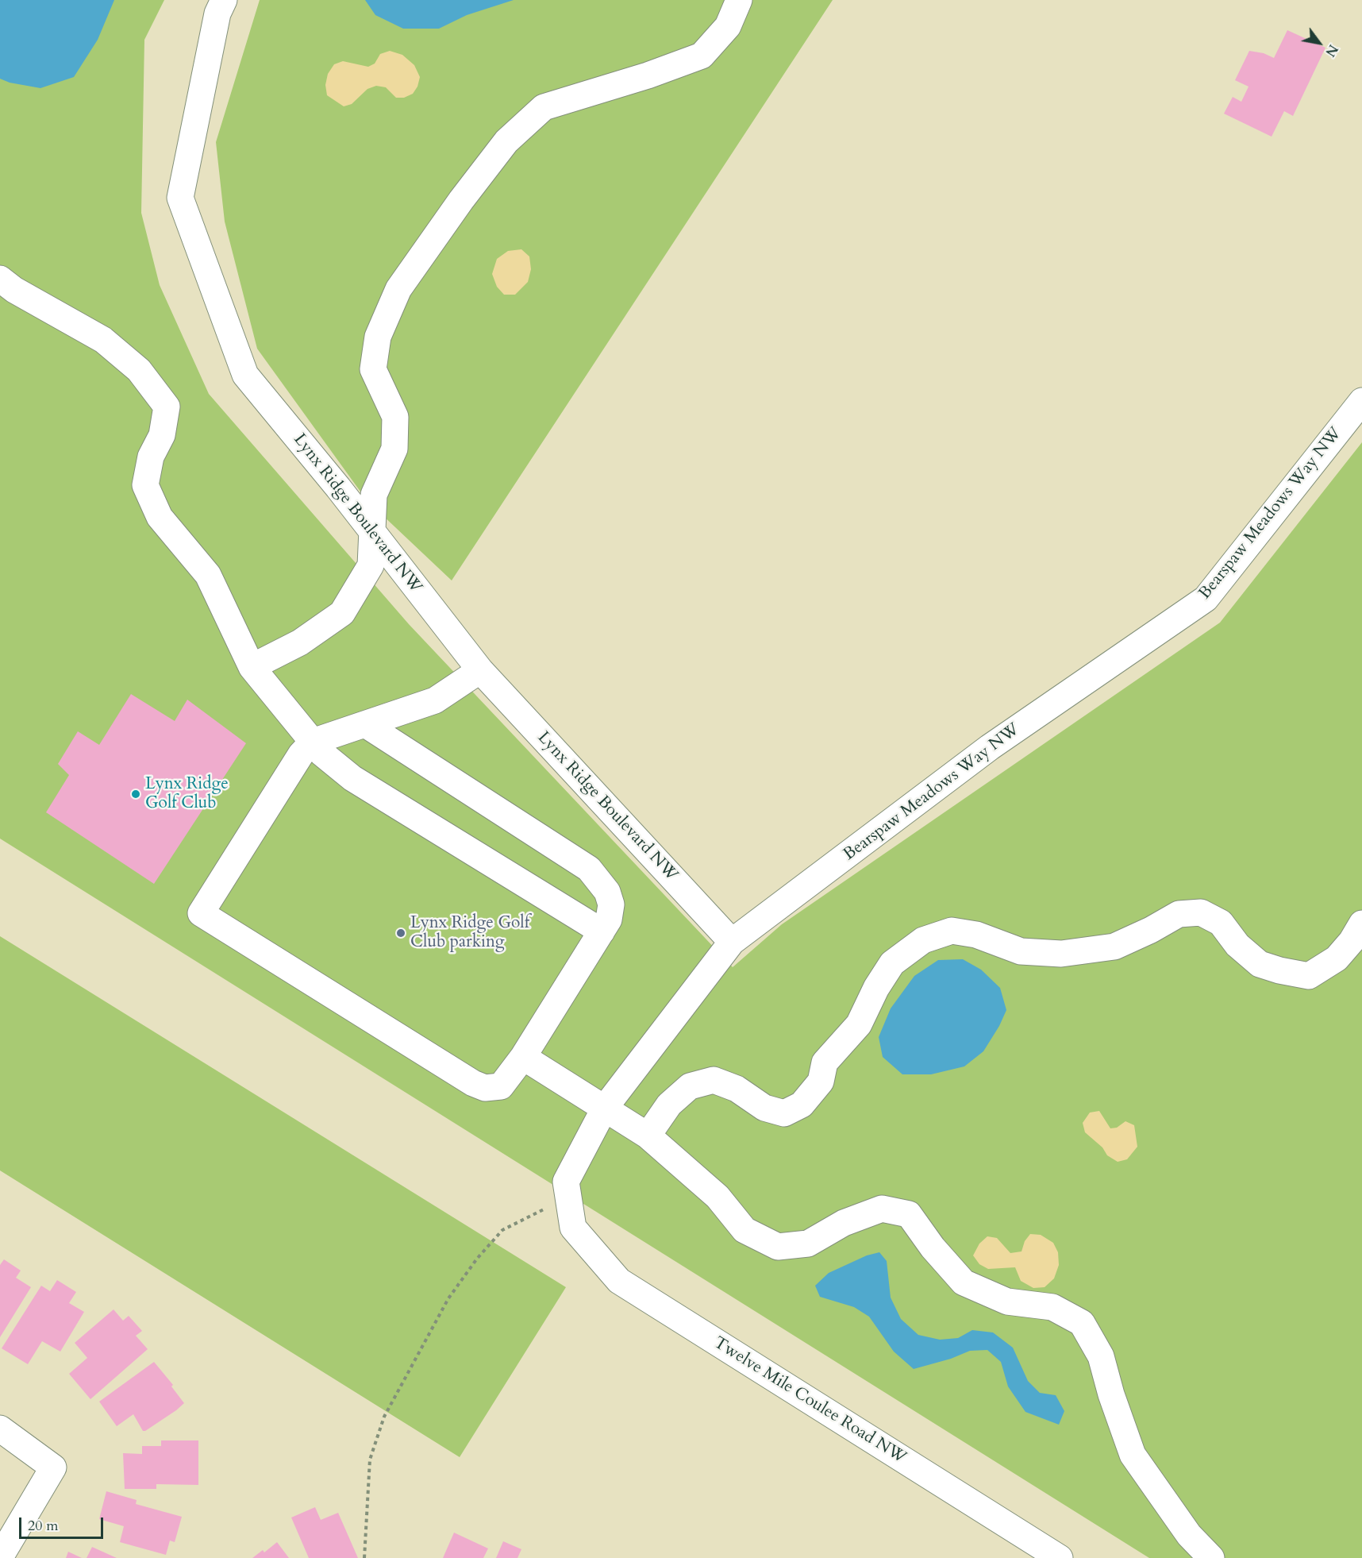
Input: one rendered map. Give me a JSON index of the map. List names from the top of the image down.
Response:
{
  "streets": {
    "street": ["Lynx Ridge Boulevard NW", "Bearspaw Meadows Way NW", "Twelve Mile Coulee Road NW"]
  },
  "crossings": [
    ["Lynx Ridge Boulevard NW", "Bearspaw Meadows Way NW"],
    ["Bearspaw Meadows Way NW", "Twelve Mile Coulee Road NW"]
  ],
  "places": ["Lynx Ridge Golf Club", "Lynx Ridge Golf Club parking"],
  "scale_bar": "20 m",
  "north": "bottom right"
}
